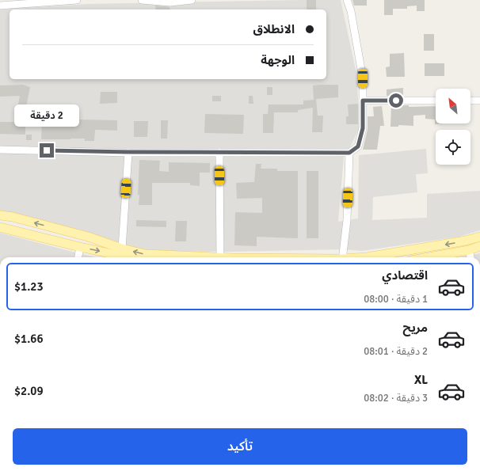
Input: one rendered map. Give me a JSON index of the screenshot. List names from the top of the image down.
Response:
{
  "north": "top left",
  "page": {
    "banner": ["الانطلاق", "الوجهة"],
    "bubble": "2 دقيقة",
    "list": [
      {
        "name": "اقتصادي",
        "note": "1 دقيقة · 08:00",
        "value": "$1.23"
      },
      {
        "name": "مريح",
        "note": "2 دقيقة · 08:01",
        "value": "$1.66"
      },
      {
        "name": "XL",
        "note": "3 دقيقة · 08:02",
        "value": "$2.09"
      }
    ],
    "buttons": "تأكيد"
  }
}
